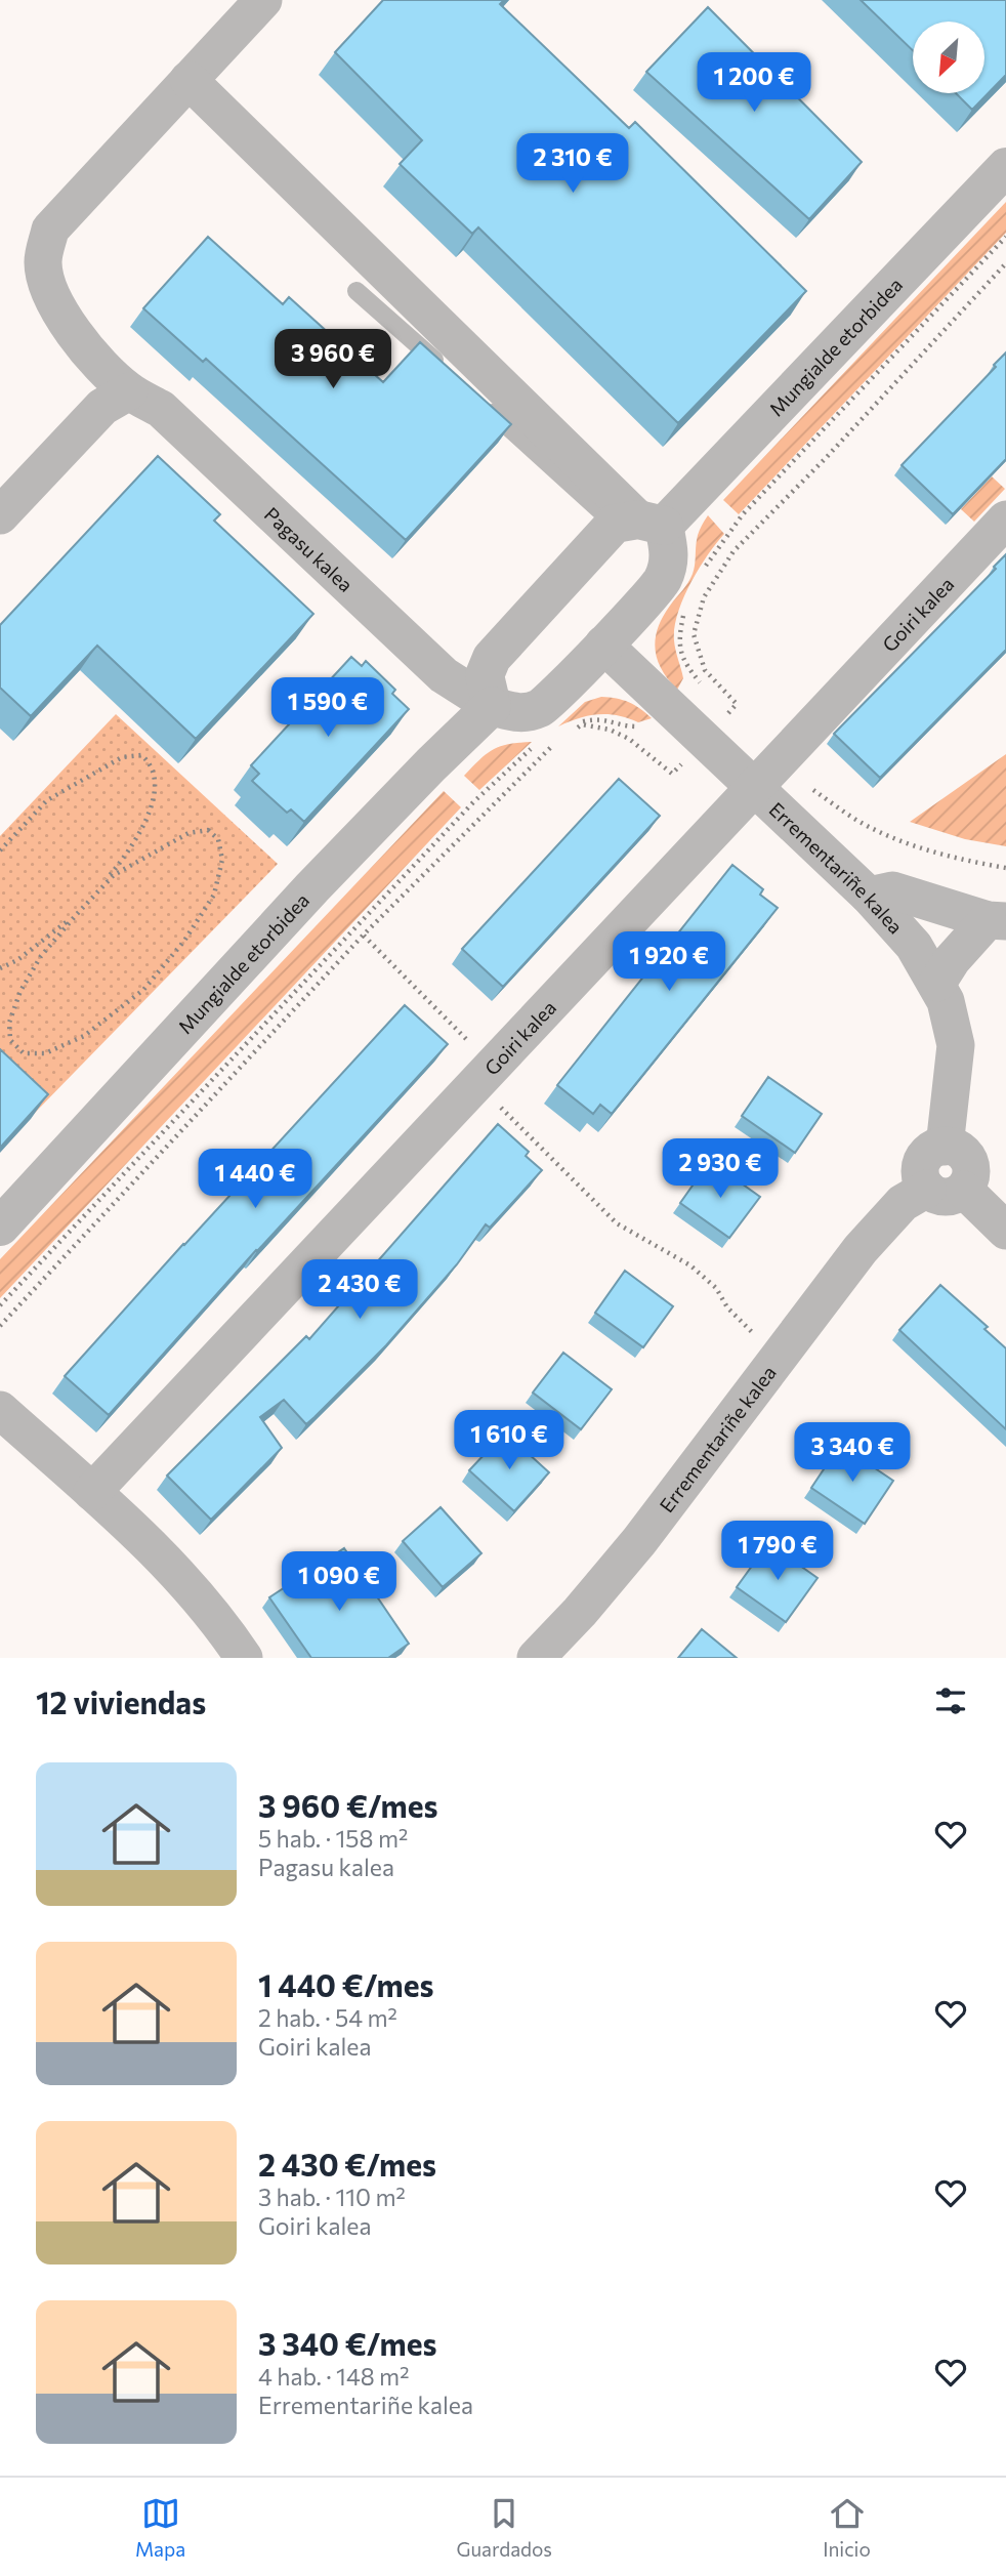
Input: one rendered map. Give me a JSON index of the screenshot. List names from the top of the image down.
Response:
{
  "streets": {
    "street": [
      "Mungialde etorbidea",
      "Pagasu kalea",
      "Goiri kalea",
      "Errementariñe kalea"
    ]
  },
  "crossings": [
    ["Mungialde etorbidea", "Pagasu kalea"],
    ["Goiri kalea", "Errementariñe kalea"]
  ],
  "north": "bottom left",
  "page": {
    "price": [
      "1 200 €",
      "2 310 €",
      "3 960 €",
      "1 590 €",
      "1 920 €",
      "2 930 €",
      "1 440 €",
      "2 430 €",
      "1 610 €",
      "3 340 €",
      "1 790 €",
      "1 090 €"
    ],
    "heading": "12 viviendas",
    "list": [
      {
        "name": "3 960 €/mes",
        "note": "5 hab. · 158 m² · Pagasu kalea"
      },
      {
        "name": "1 440 €/mes",
        "note": "2 hab. · 54 m² · Goiri kalea"
      },
      {
        "name": "2 430 €/mes",
        "note": "3 hab. · 110 m² · Goiri kalea"
      },
      {
        "name": "3 340 €/mes",
        "note": "4 hab. · 148 m² · Errementariñe kalea"
      }
    ],
    "tabs": ["Mapa", "Guardados", "Inicio"]
  }
}
